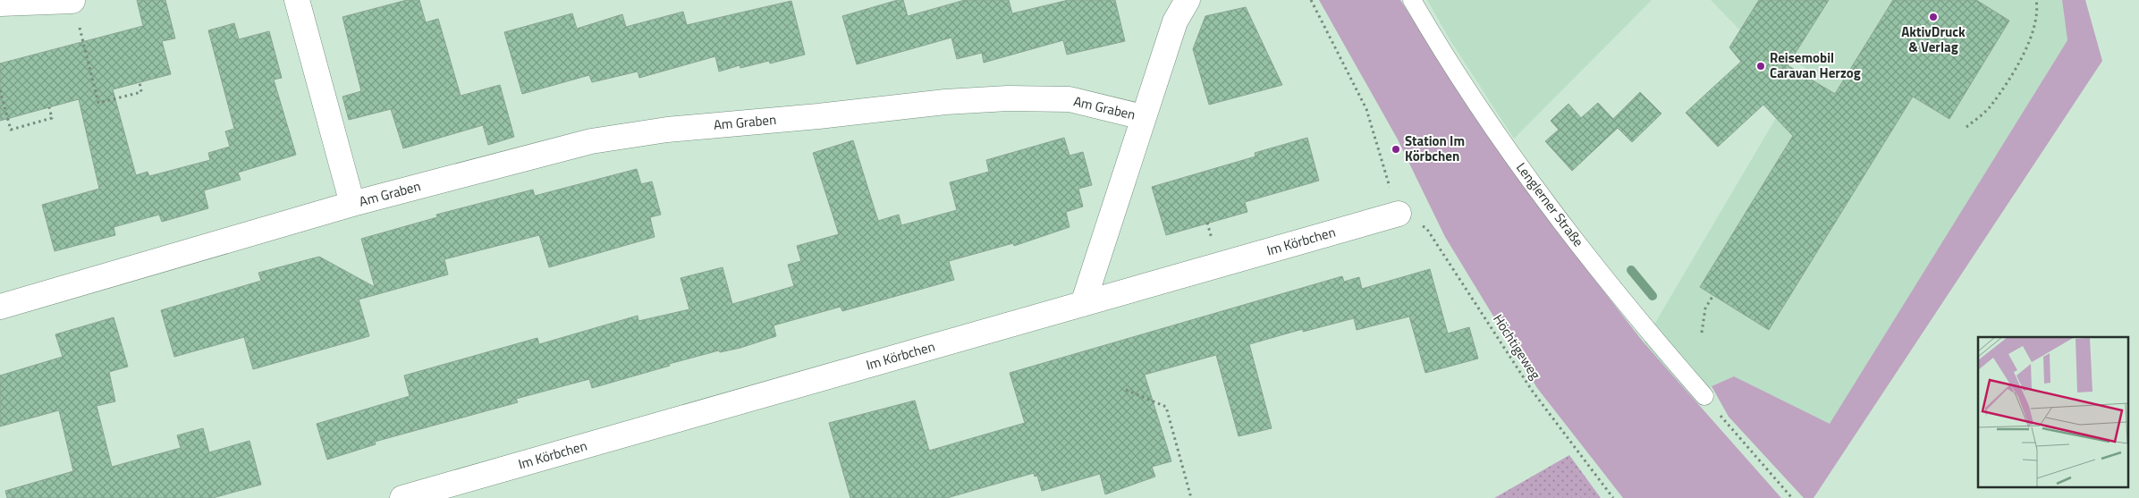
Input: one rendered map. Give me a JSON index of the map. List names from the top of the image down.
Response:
{
  "streets": {
    "street": ["Am Graben", "Im Körbchen"],
    "lane": ["Lenglerner Straße"],
    "path": ["Höchtigeweg"]
  },
  "crossings": [
    ["Am Graben", "Im Körbchen"],
    ["Im Körbchen", "Höchtigeweg"]
  ],
  "places": ["AktivDruck & Verlag", "Reisemobil Caravan Herzog", "Station Im Körbchen"]
}
